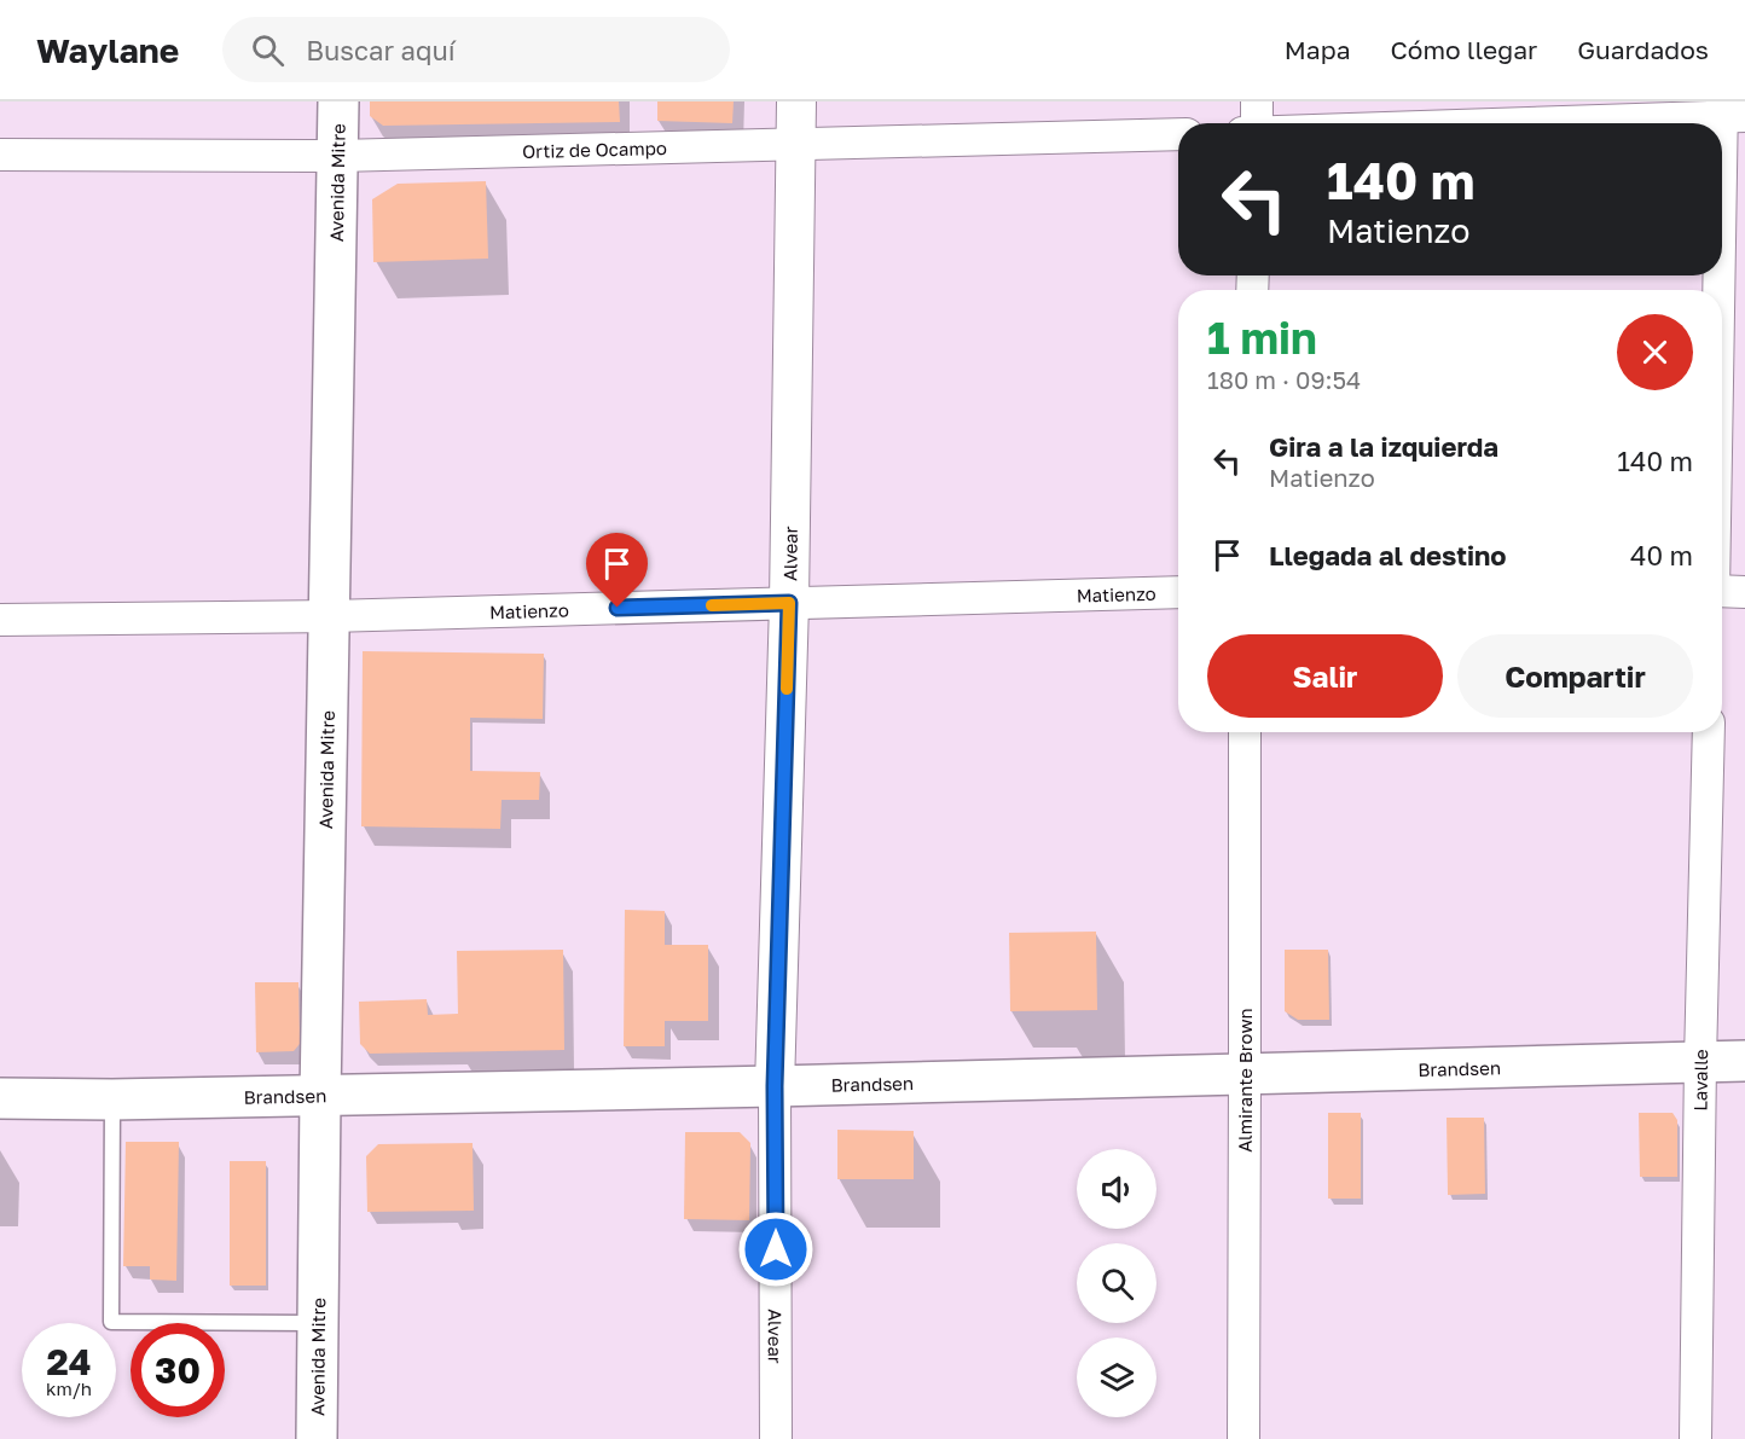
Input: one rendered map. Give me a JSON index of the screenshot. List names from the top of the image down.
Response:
{
  "streets": {
    "main road": ["Avenida Mitre", "Brandsen"],
    "street": [
      "Ortiz de Ocampo",
      "Alvear",
      "Matienzo",
      "Almirante Brown",
      "Lavalle"
    ]
  },
  "crossings": [
    ["Ortiz de Ocampo", "Avenida Mitre"],
    ["Ortiz de Ocampo", "Alvear"],
    ["Avenida Mitre", "Matienzo"],
    ["Avenida Mitre", "Brandsen"],
    ["Alvear", "Matienzo"],
    ["Alvear", "Brandsen"],
    ["Brandsen", "Almirante Brown"],
    ["Brandsen", "Lavalle"]
  ],
  "page": {
    "header": "Waylane",
    "search": "Buscar aquí",
    "nav": ["Mapa", "Cómo llegar", "Guardados"],
    "turn": ["140 m", "Matienzo"],
    "heading": ["1 min", "180 m · 09:54"],
    "list": [
      {
        "name": "Gira a la izquierda",
        "note": "Matienzo",
        "value": "140 m"
      },
      {
        "name": "Llegada al destino",
        "value": "40 m"
      }
    ],
    "buttons": ["Salir", "Compartir"],
    "speed": "24 km/h",
    "limit": "30"
  }
}
